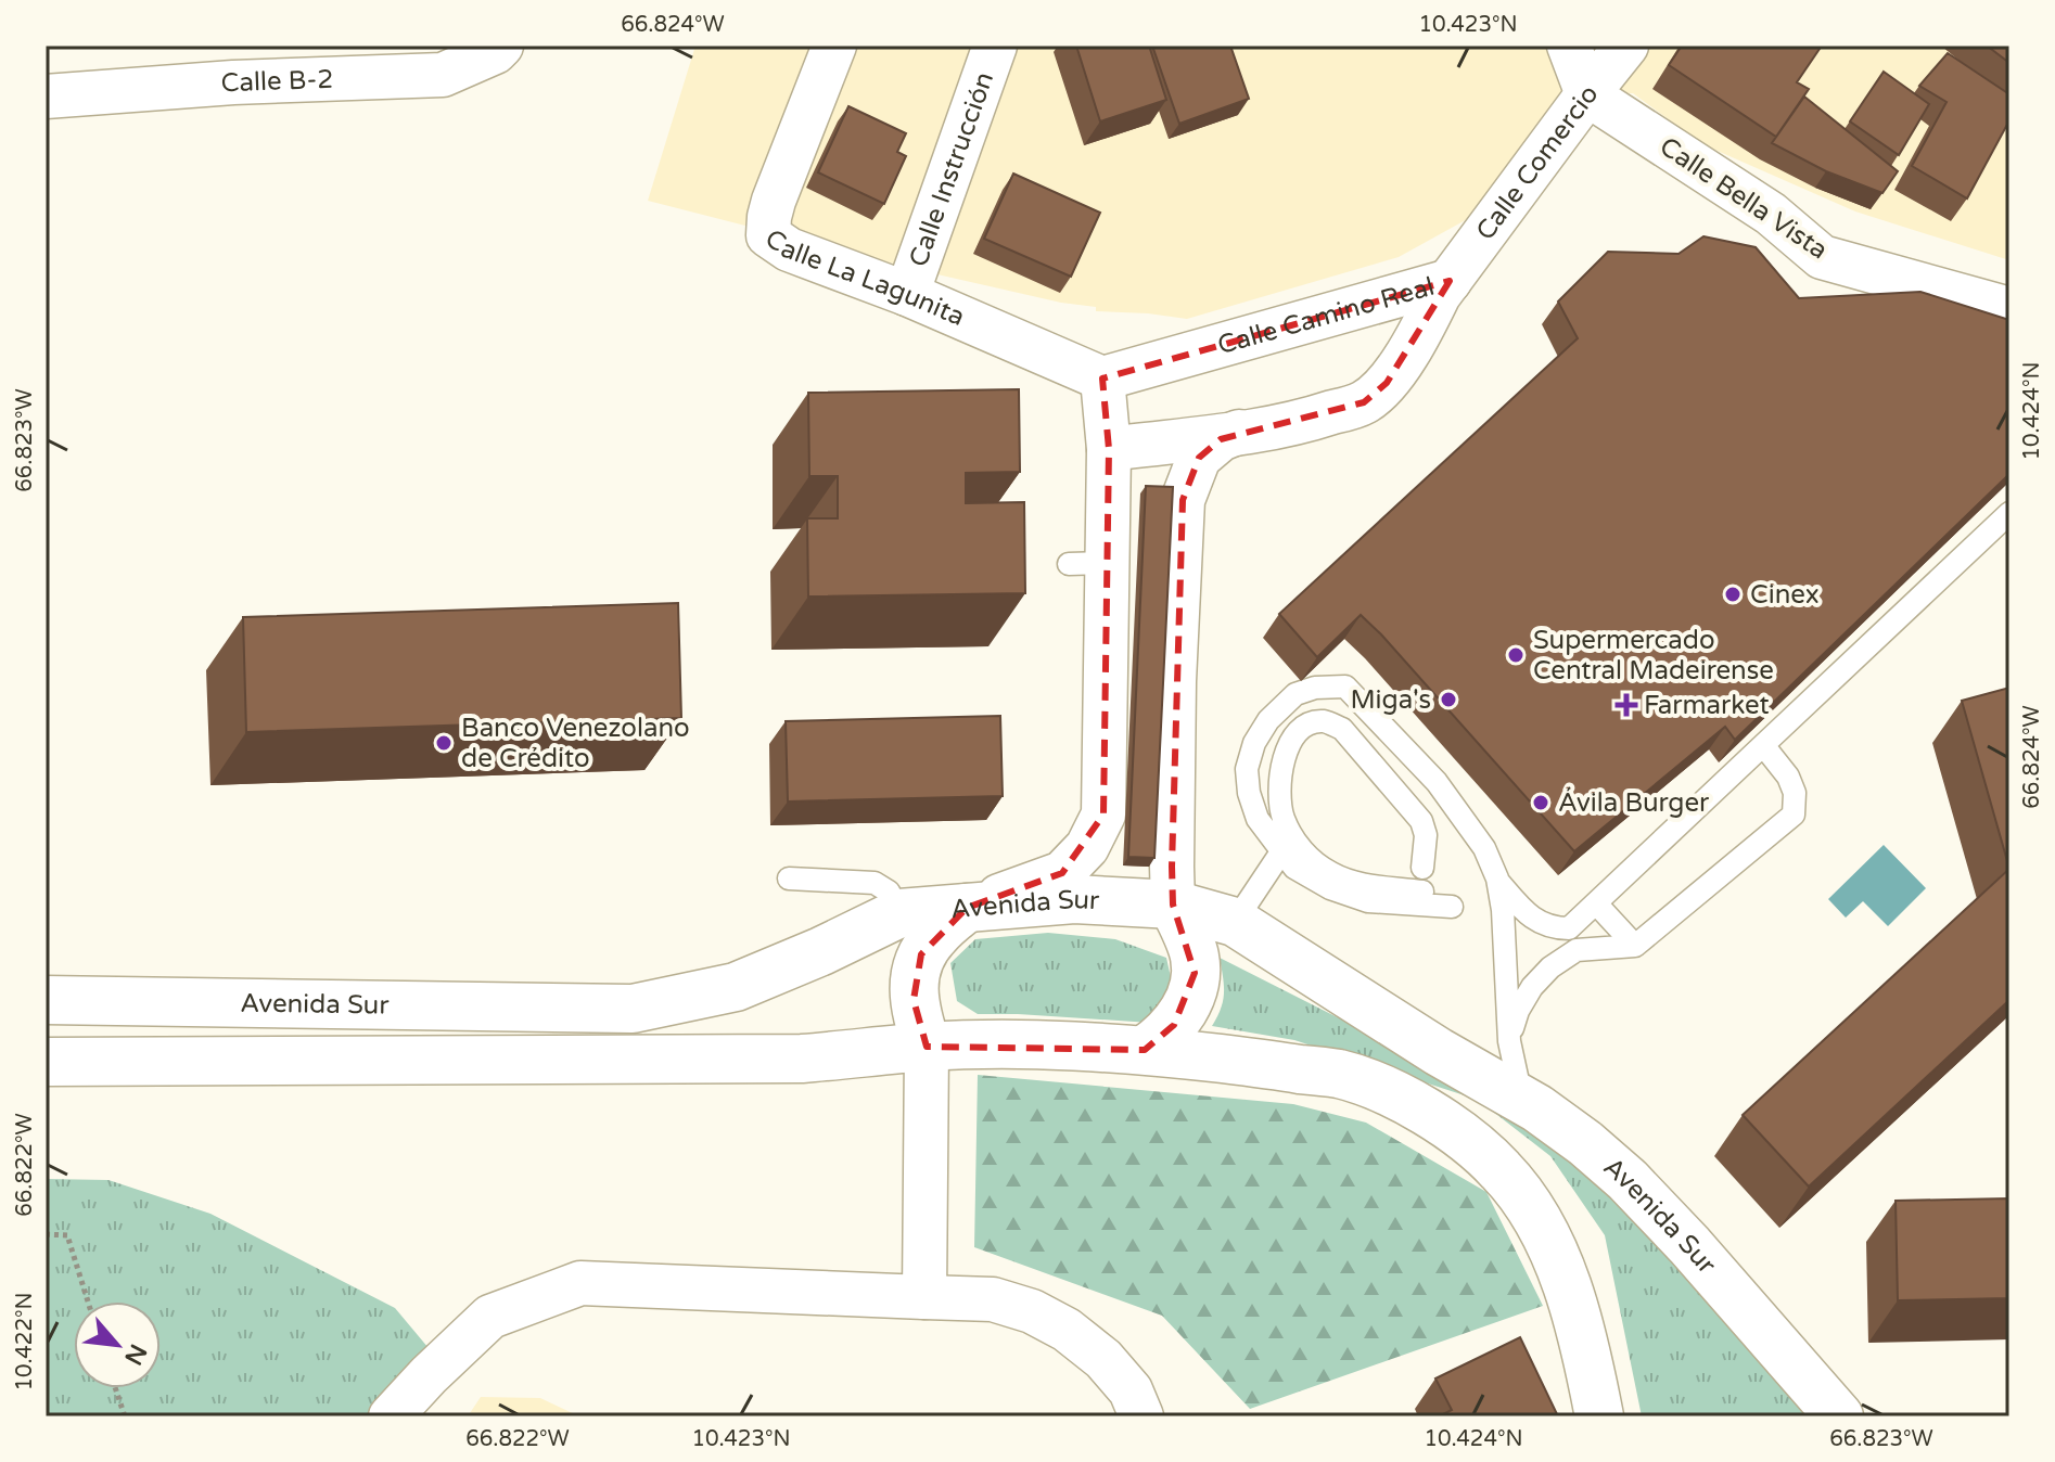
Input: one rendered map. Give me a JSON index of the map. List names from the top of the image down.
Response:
{
  "streets": {
    "street": [
      "Calle B-2",
      "Calle Comercio",
      "Calle Instrucción",
      "Calle Bella Vista",
      "Calle La Lagunita",
      "Calle Camino Real",
      "Avenida Sur"
    ]
  },
  "crossings": [
    ["Calle Comercio", "Calle Bella Vista"],
    ["Calle Comercio", "Calle Camino Real"],
    ["Calle Instrucción", "Calle La Lagunita"],
    ["Calle La Lagunita", "Calle Camino Real"],
    ["Calle Camino Real", "Avenida Sur"]
  ],
  "places": {
    "other": [
      "Cinex",
      "Supermercado Central Madeirense",
      "Miga's",
      "Banco Venezolano de Crédito",
      "Ávila Burger"
    ],
    "health": ["Farmarket"]
  },
  "north": "bottom right",
  "coordinates": [
    "66.824°W",
    "10.423°N",
    "10.424°N",
    "66.823°W",
    "66.822°W",
    "10.422°N"
  ]
}
